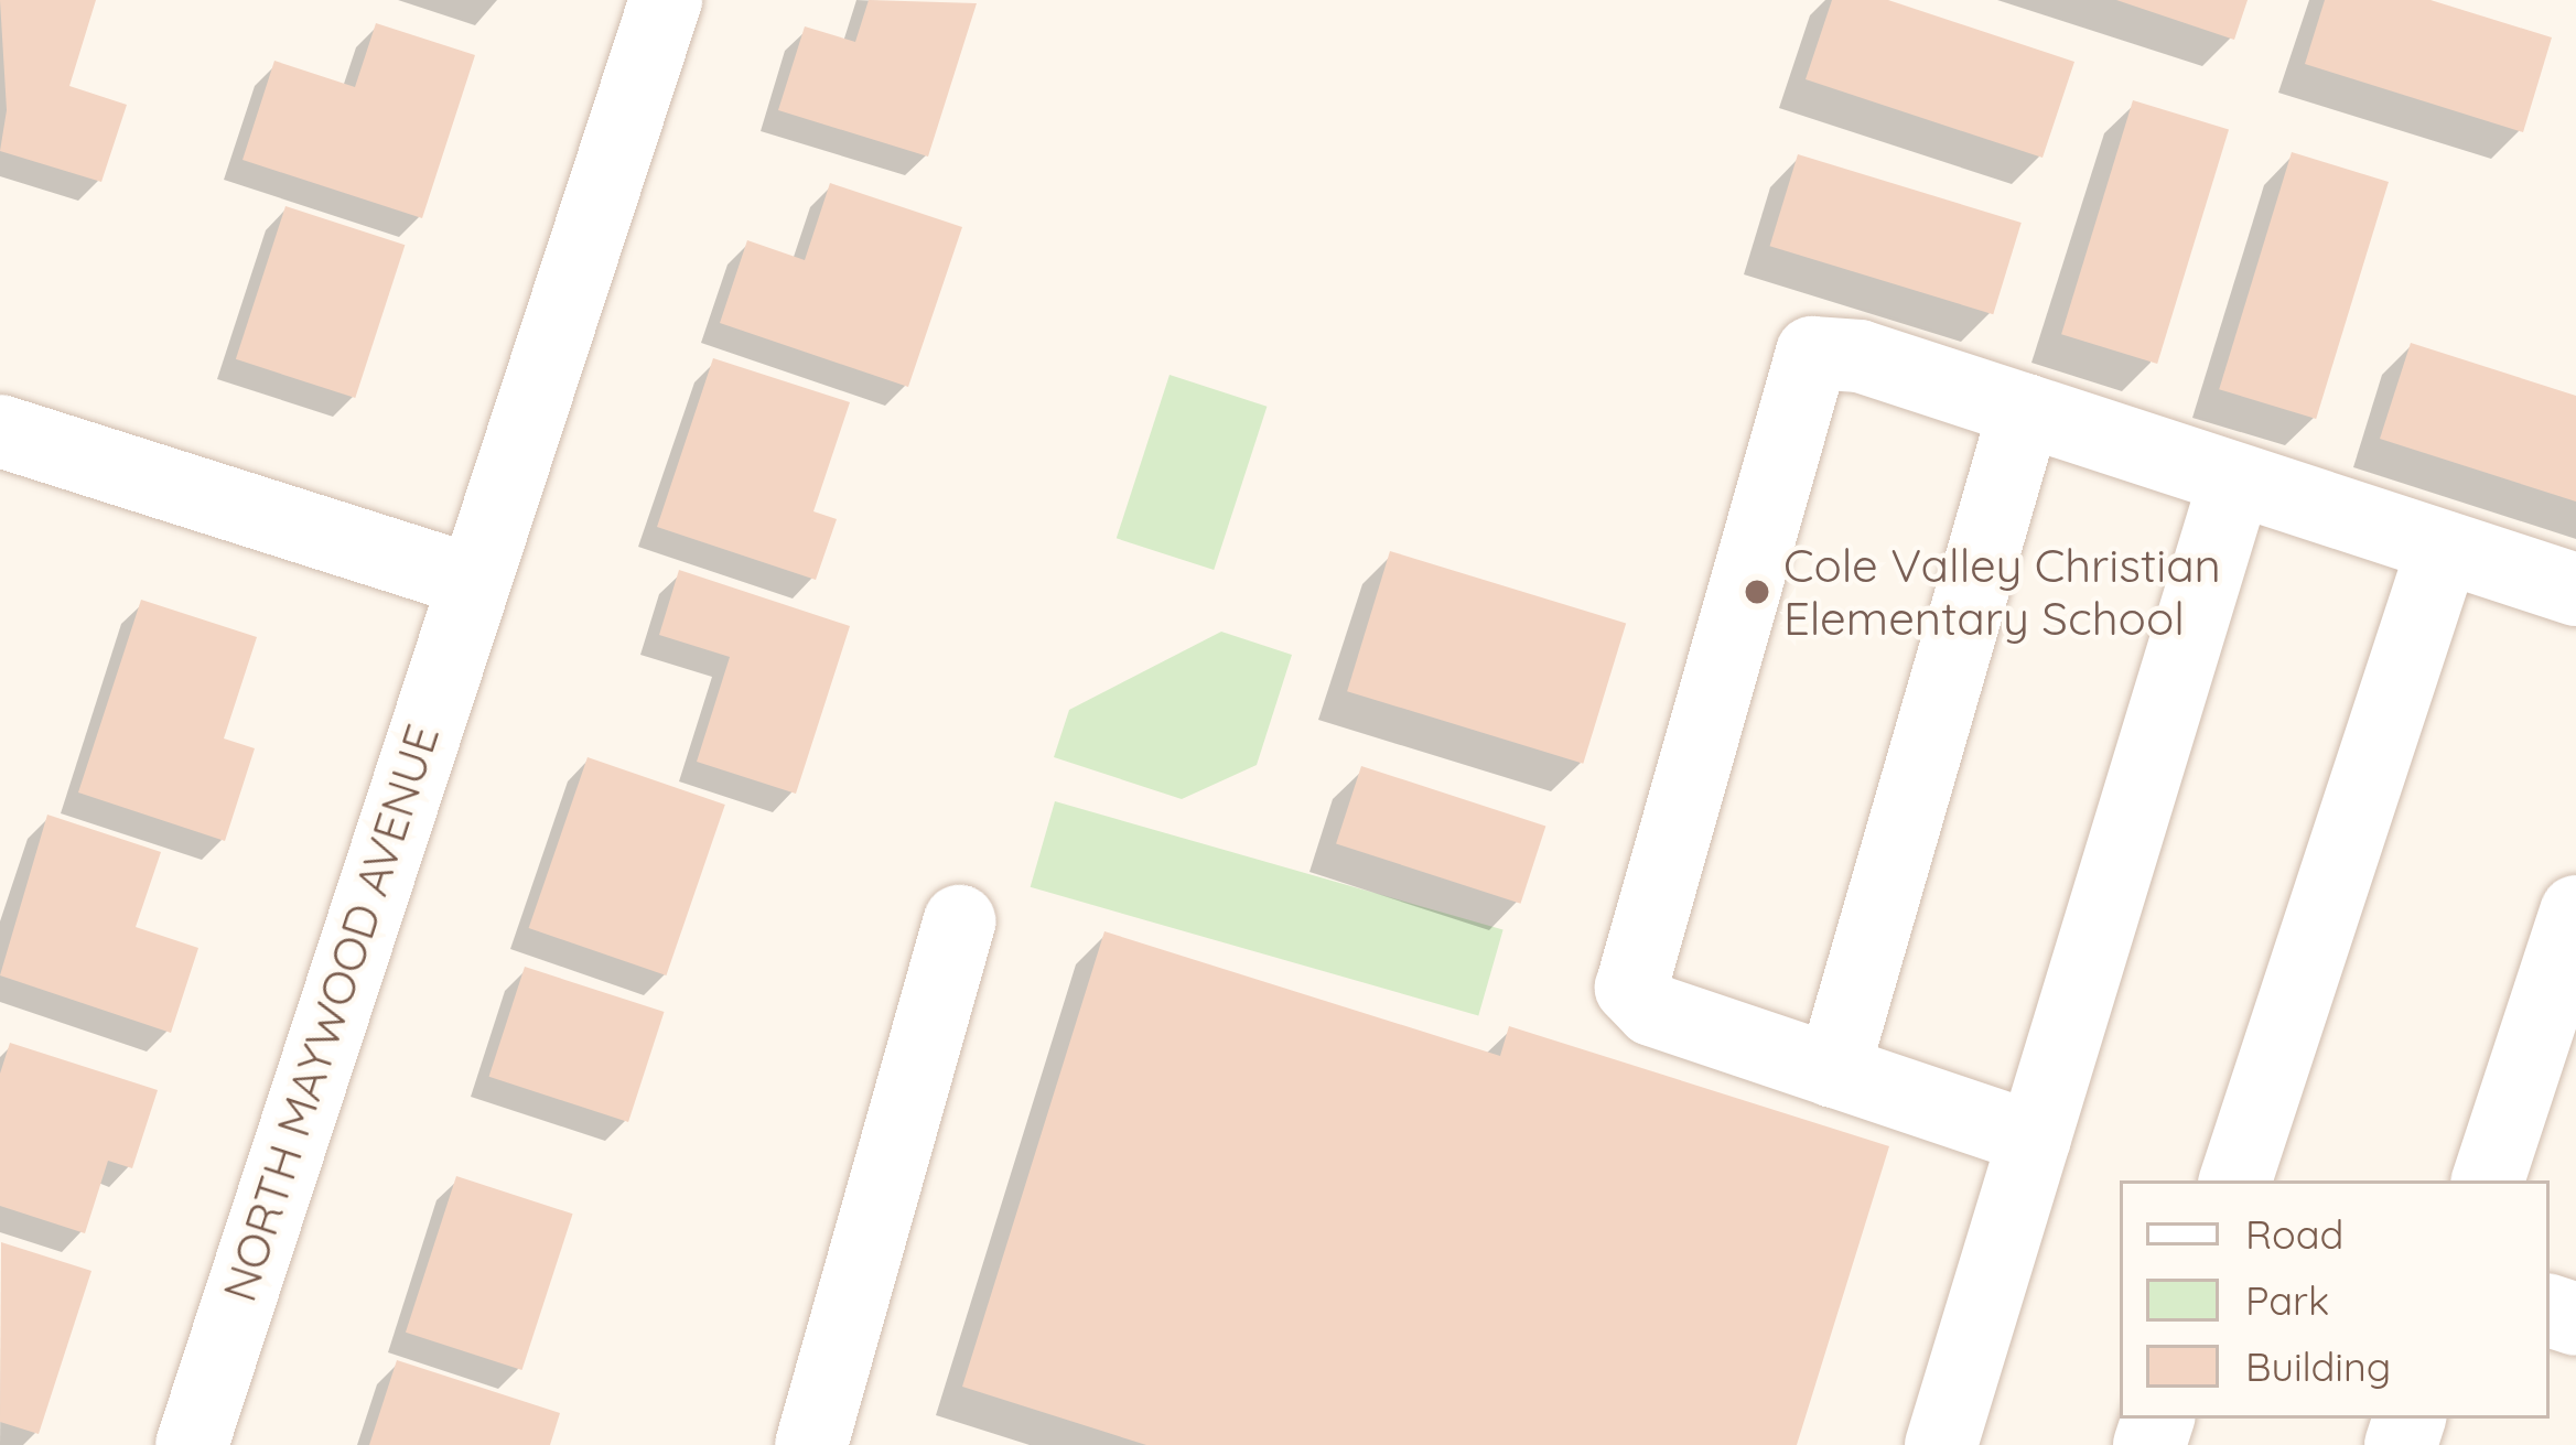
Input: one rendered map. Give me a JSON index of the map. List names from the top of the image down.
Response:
{
  "streets": {
    "street": ["NORTH MAYWOOD AVENUE"]
  },
  "places": ["Cole Valley Christian Elementary School"],
  "legend": ["Road", "Park", "Building"]
}
